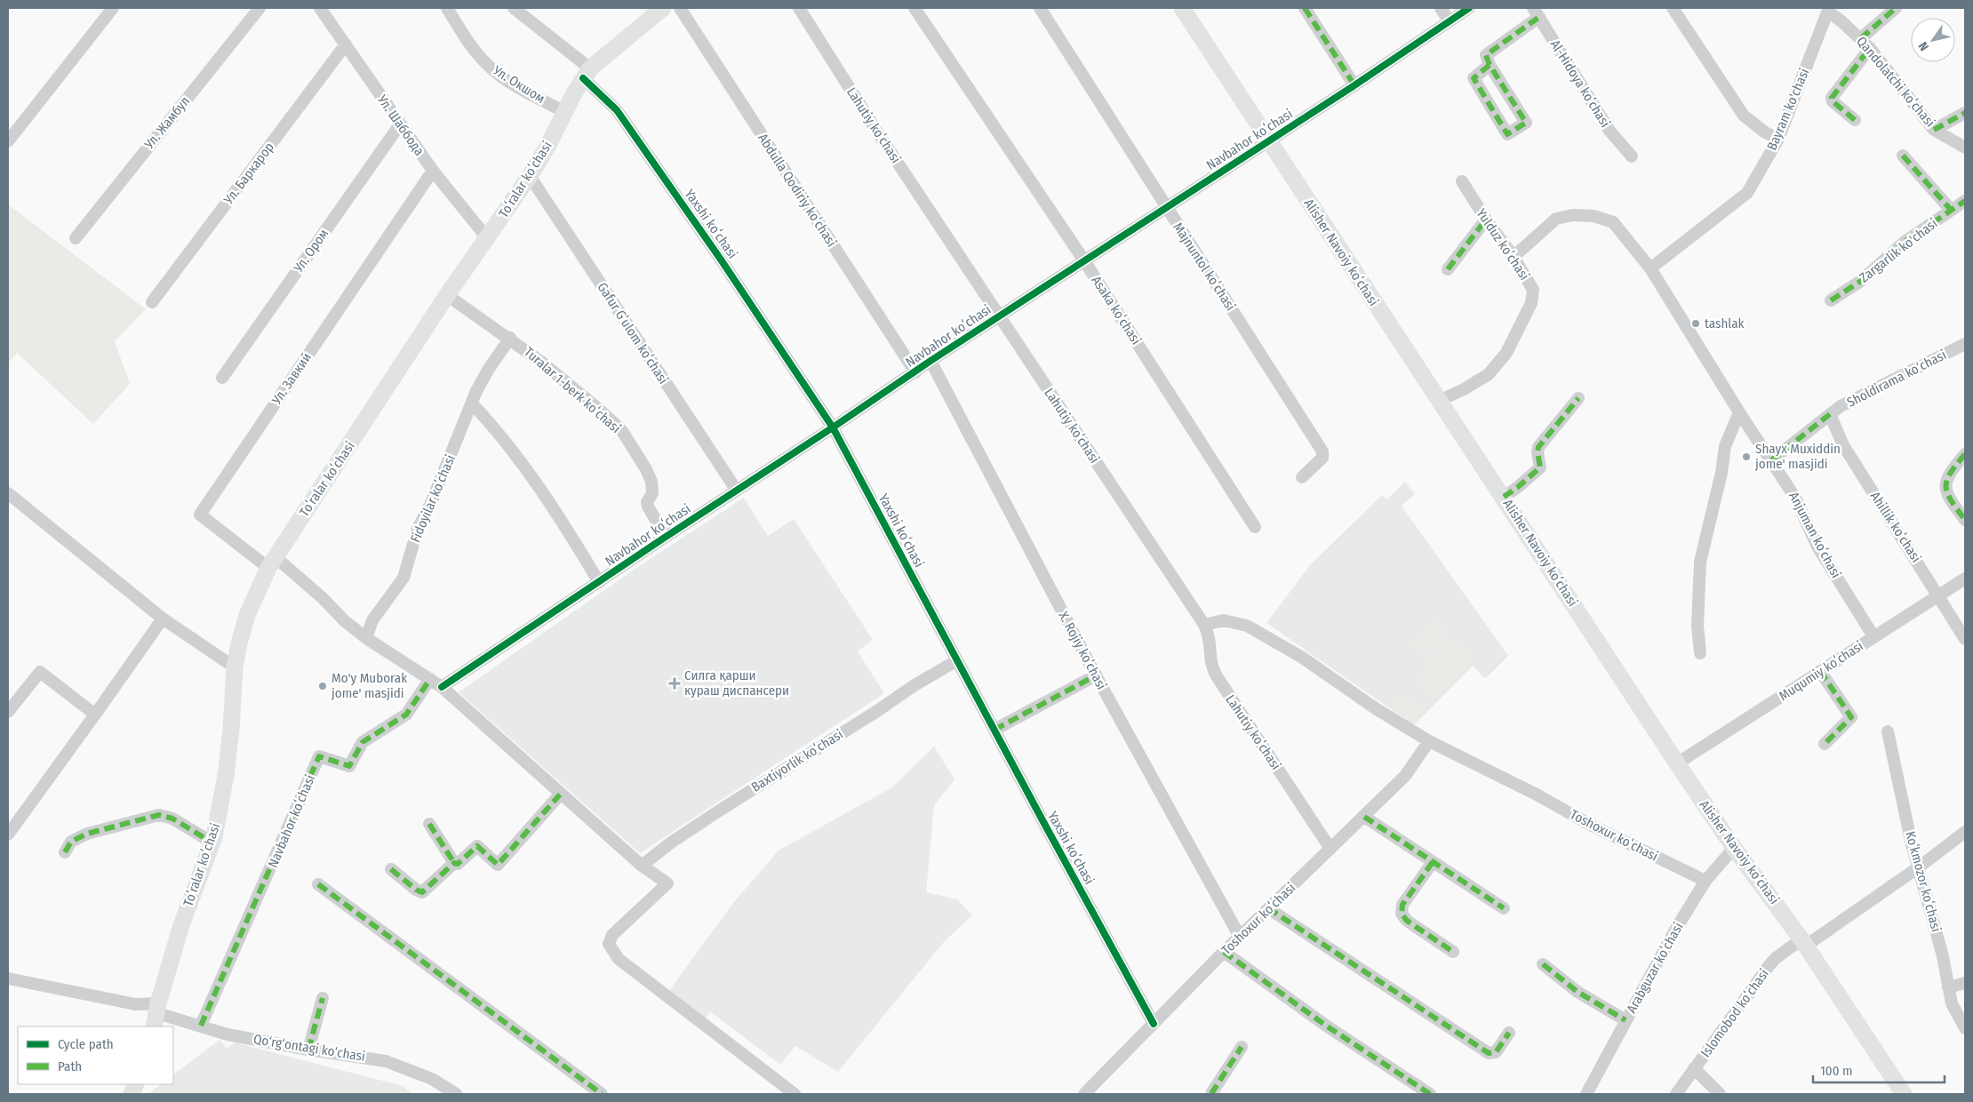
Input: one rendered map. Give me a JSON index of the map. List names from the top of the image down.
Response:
{
  "streets": {
    "main road": ["Toʻralar koʻchasi", "Alisher Navoiy koʻchasi"],
    "street": [
      "Qandolatchi koʻchasi",
      "Al-Hidoya koʻchasi",
      "Ул. Окшом",
      "Bayram ko'chasi",
      "Ул. Жамбул",
      "Ул. Шаббода",
      "Lahutiy koʻchasi",
      "Navbahor koʻchasi",
      "Ул. Баркарор",
      "Abdulla Qodiriy koʻchasi",
      "Yaxshi koʻchasi",
      "Yulduz koʻchasi",
      "Ул. Ором",
      "Zargarlik ko'chasi",
      "Majnuntol koʻchasi",
      "Asaka koʻchasi",
      "Gafur Gʻulom koʻchasi",
      "Ул. Завкий",
      "Sholdirama ko‘chasi",
      "Turalar 1-berk koʻchasi",
      "Fidoyilar koʻchasi",
      "Ahillik koʻchasi",
      "Anjuman koʻchasi",
      "X. Rojiy koʻchasi",
      "Muqumiy koʻchasi",
      "Baxtiyorlik koʻchasi",
      "Toshoxur koʻchasi",
      "Koʻkmozor koʻchasi",
      "Arabguzar koʻchasi",
      "Islomobod koʻchasi",
      "Qo‘rg‘ontagi ko‘chasi"
    ]
  },
  "crossings": [
    ["Qandolatchi koʻchasi", "Bayram ko'chasi"],
    ["Ул. Окшом", "Toʻralar koʻchasi"],
    ["Bayram ko'chasi", "Anjuman koʻchasi"],
    ["Ул. Шаббода", "Ул. Баркарор"],
    ["Ул. Шаббода", "Toʻralar koʻchasi"],
    ["Ул. Шаббода", "Ул. Ором"],
    ["Ул. Шаббода", "Ул. Завкий"],
    ["Lahutiy koʻchasi", "Navbahor koʻchasi"],
    ["Lahutiy koʻchasi", "Toshoxur koʻchasi"],
    ["Navbahor koʻchasi", "Abdulla Qodiriy koʻchasi"],
    ["Navbahor koʻchasi", "Yaxshi koʻchasi"],
    ["Navbahor koʻchasi", "Alisher Navoiy koʻchasi"],
    ["Navbahor koʻchasi", "Majnuntol koʻchasi"],
    ["Navbahor koʻchasi", "Asaka koʻchasi"],
    ["Navbahor koʻchasi", "Gafur Gʻulom koʻchasi"],
    ["Navbahor koʻchasi", "Turalar 1-berk koʻchasi"],
    ["Navbahor koʻchasi", "X. Rojiy koʻchasi"],
    ["Navbahor koʻchasi", "Qo‘rg‘ontagi ko‘chasi"],
    ["Toʻralar koʻchasi", "Yaxshi koʻchasi"],
    ["Toʻralar koʻchasi", "Gafur Gʻulom koʻchasi"],
    ["Toʻralar koʻchasi", "Ул. Завкий"],
    ["Toʻralar koʻchasi", "Turalar 1-berk koʻchasi"],
    ["Toʻralar koʻchasi", "Qo‘rg‘ontagi ko‘chasi"],
    ["Yaxshi koʻchasi", "Baxtiyorlik koʻchasi"],
    ["Yaxshi koʻchasi", "Toshoxur koʻchasi"],
    ["Yulduz koʻchasi", "Alisher Navoiy koʻchasi"],
    ["Yulduz koʻchasi", "Anjuman koʻchasi"],
    ["Alisher Navoiy koʻchasi", "Muqumiy koʻchasi"],
    ["Alisher Navoiy koʻchasi", "Arabguzar koʻchasi"],
    ["Alisher Navoiy koʻchasi", "Islomobod koʻchasi"],
    ["Sholdirama ko‘chasi", "Ahillik koʻchasi"],
    ["Sholdirama ko‘chasi", "Anjuman koʻchasi"],
    ["Turalar 1-berk koʻchasi", "Fidoyilar koʻchasi"],
    ["Ahillik koʻchasi", "Muqumiy koʻchasi"],
    ["Anjuman koʻchasi", "Muqumiy koʻchasi"],
    ["X. Rojiy koʻchasi", "Toshoxur koʻchasi"],
    ["Toshoxur koʻchasi", "Arabguzar koʻchasi"],
    ["Koʻkmozor koʻchasi", "Islomobod koʻchasi"]
  ],
  "places": {
    "other": ["tashlak", "Shayx Muxiddin jome' masjidi", "Mo'y Muborak jome' masjidi"],
    "health": ["Силга қарши кураш диспансери"]
  },
  "legend": ["Cycle path", "Path"],
  "scale_bar": "100 m",
  "north": "bottom left"
}
